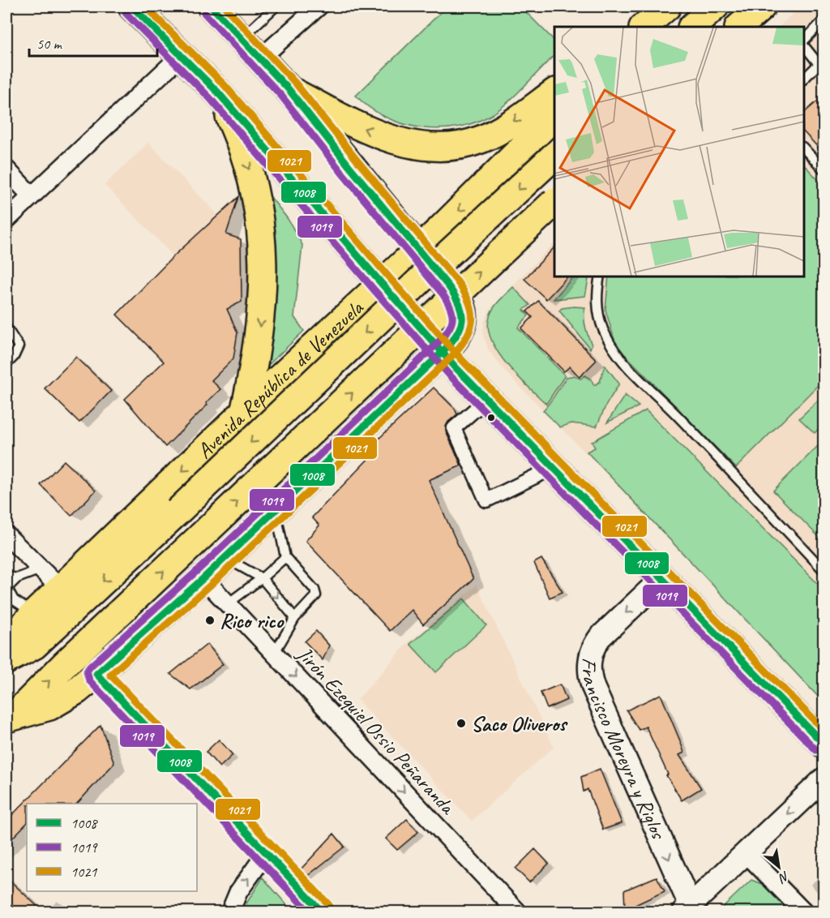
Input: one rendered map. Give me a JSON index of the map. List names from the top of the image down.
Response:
{
  "streets": {
    "main road": ["Avenida República de Venezuela"],
    "street": ["Jirón Ezequiel Ossio Peñaranda", "Francisco Moreyra y Riglos"]
  },
  "one_way": ["Francisco Moreyra y Riglos"],
  "places": ["Rico rico", "Saco Oliveros"],
  "lines": ["transit line 1008", "transit line 1021", "transit line 1019"],
  "legend": ["1008", "1019", "1021"],
  "scale_bar": "50 m",
  "north": "bottom right"
}
